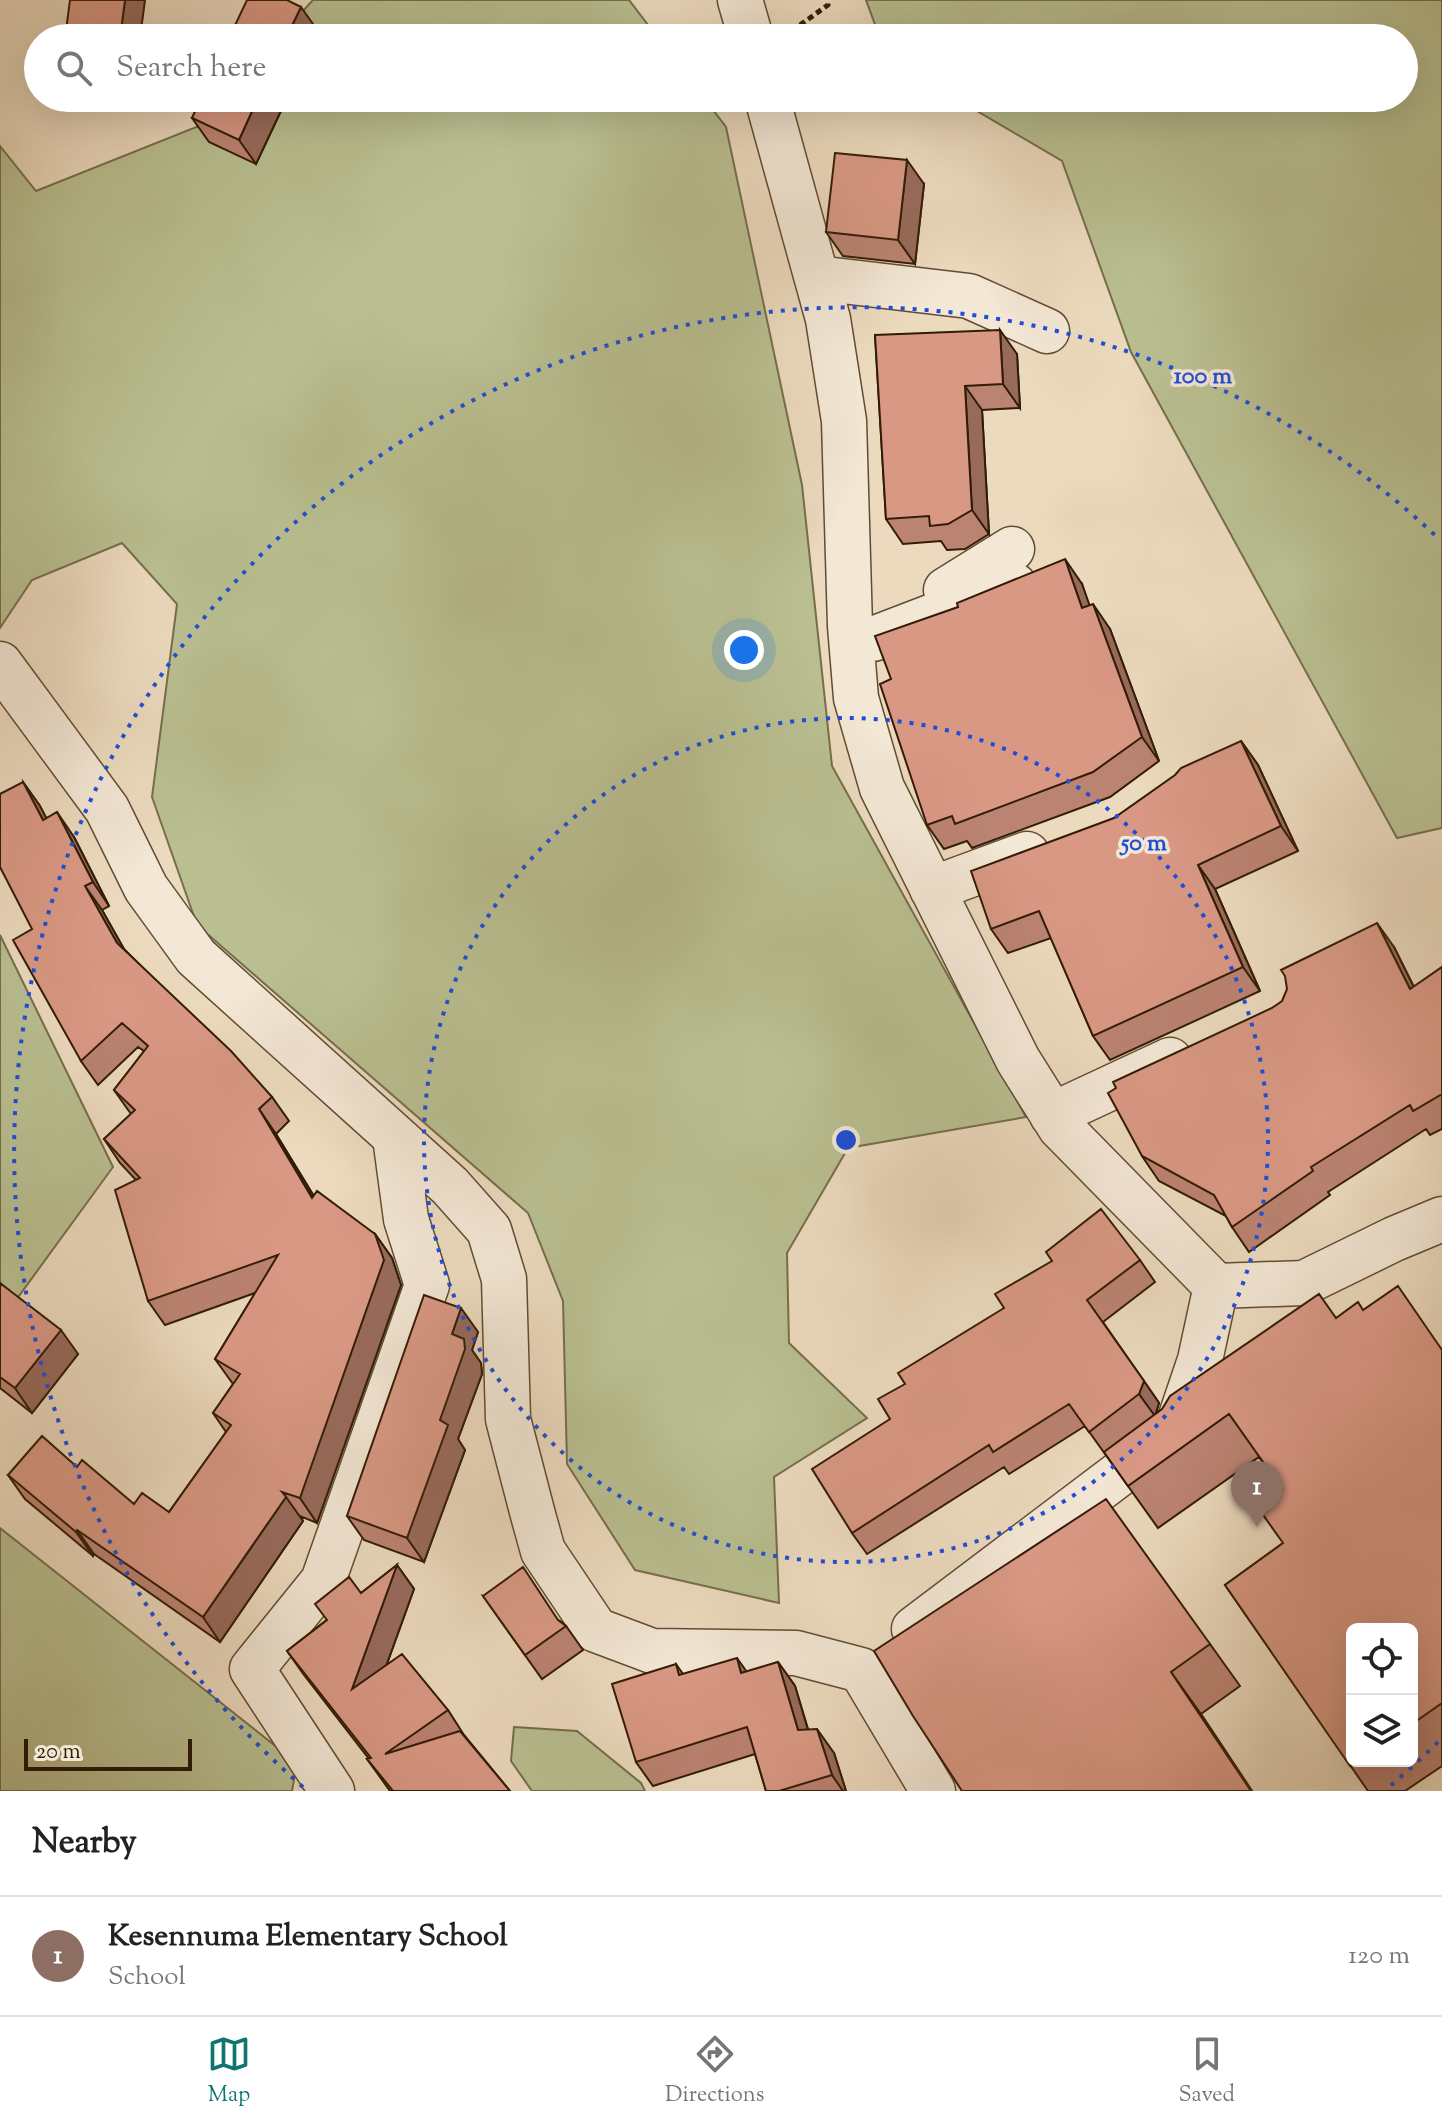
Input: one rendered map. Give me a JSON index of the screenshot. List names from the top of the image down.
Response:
{
  "scale_bar": "20 m",
  "page": {
    "search": "Search here",
    "pins": "1",
    "scale": "20 m",
    "heading": "Nearby",
    "list": [
      {
        "mark": "1",
        "name": "Kesennuma Elementary School",
        "note": "School",
        "value": "120 m"
      }
    ],
    "nav": ["Map", "Directions", "Saved"]
  },
  "rings": ["100 m", "50 m"]
}
